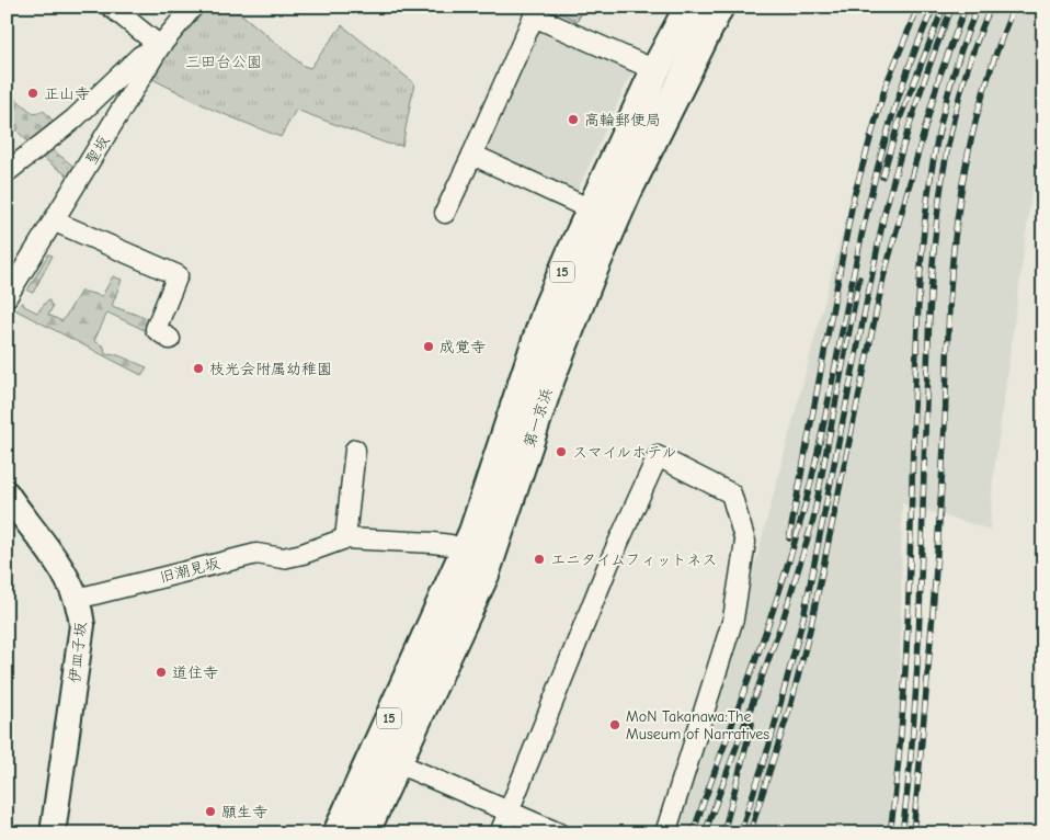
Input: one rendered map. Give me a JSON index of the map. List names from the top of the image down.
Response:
{
  "streets": {
    "highway": ["15", "第一京浜"],
    "main road": ["伊皿子坂"],
    "street": ["聖坂", "旧潮見坂"]
  },
  "crossings": [
    ["旧潮見坂", "伊皿子坂"]
  ],
  "parks": ["三田台公園"],
  "places": [
    "正山寺",
    "高輪郵便局",
    "成覚寺",
    "枝光会附属幼稚園",
    "スマイルホテル",
    "エニタイムフィットネス",
    "道住寺",
    "MoN Takanawa:The Museum of Narratives",
    "願生寺"
  ]
}
